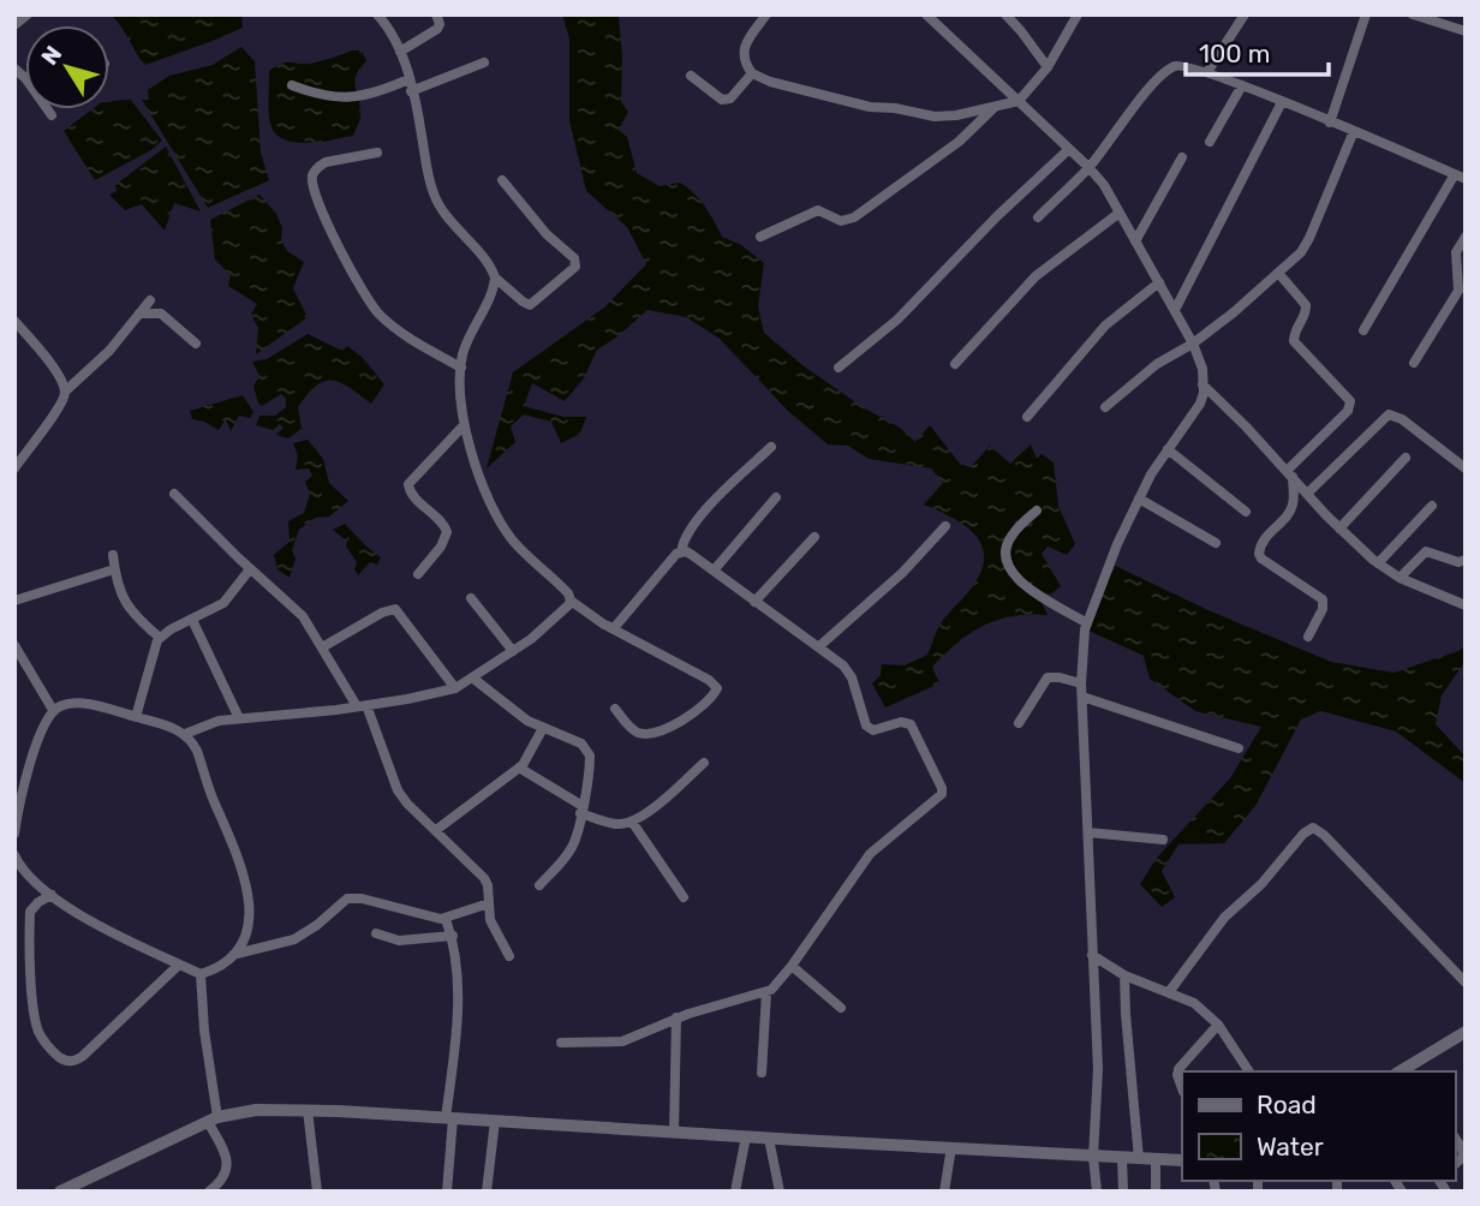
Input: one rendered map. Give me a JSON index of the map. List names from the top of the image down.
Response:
{
  "legend": ["Road", "Water"],
  "scale_bar": "100 m",
  "north": "top left"
}
